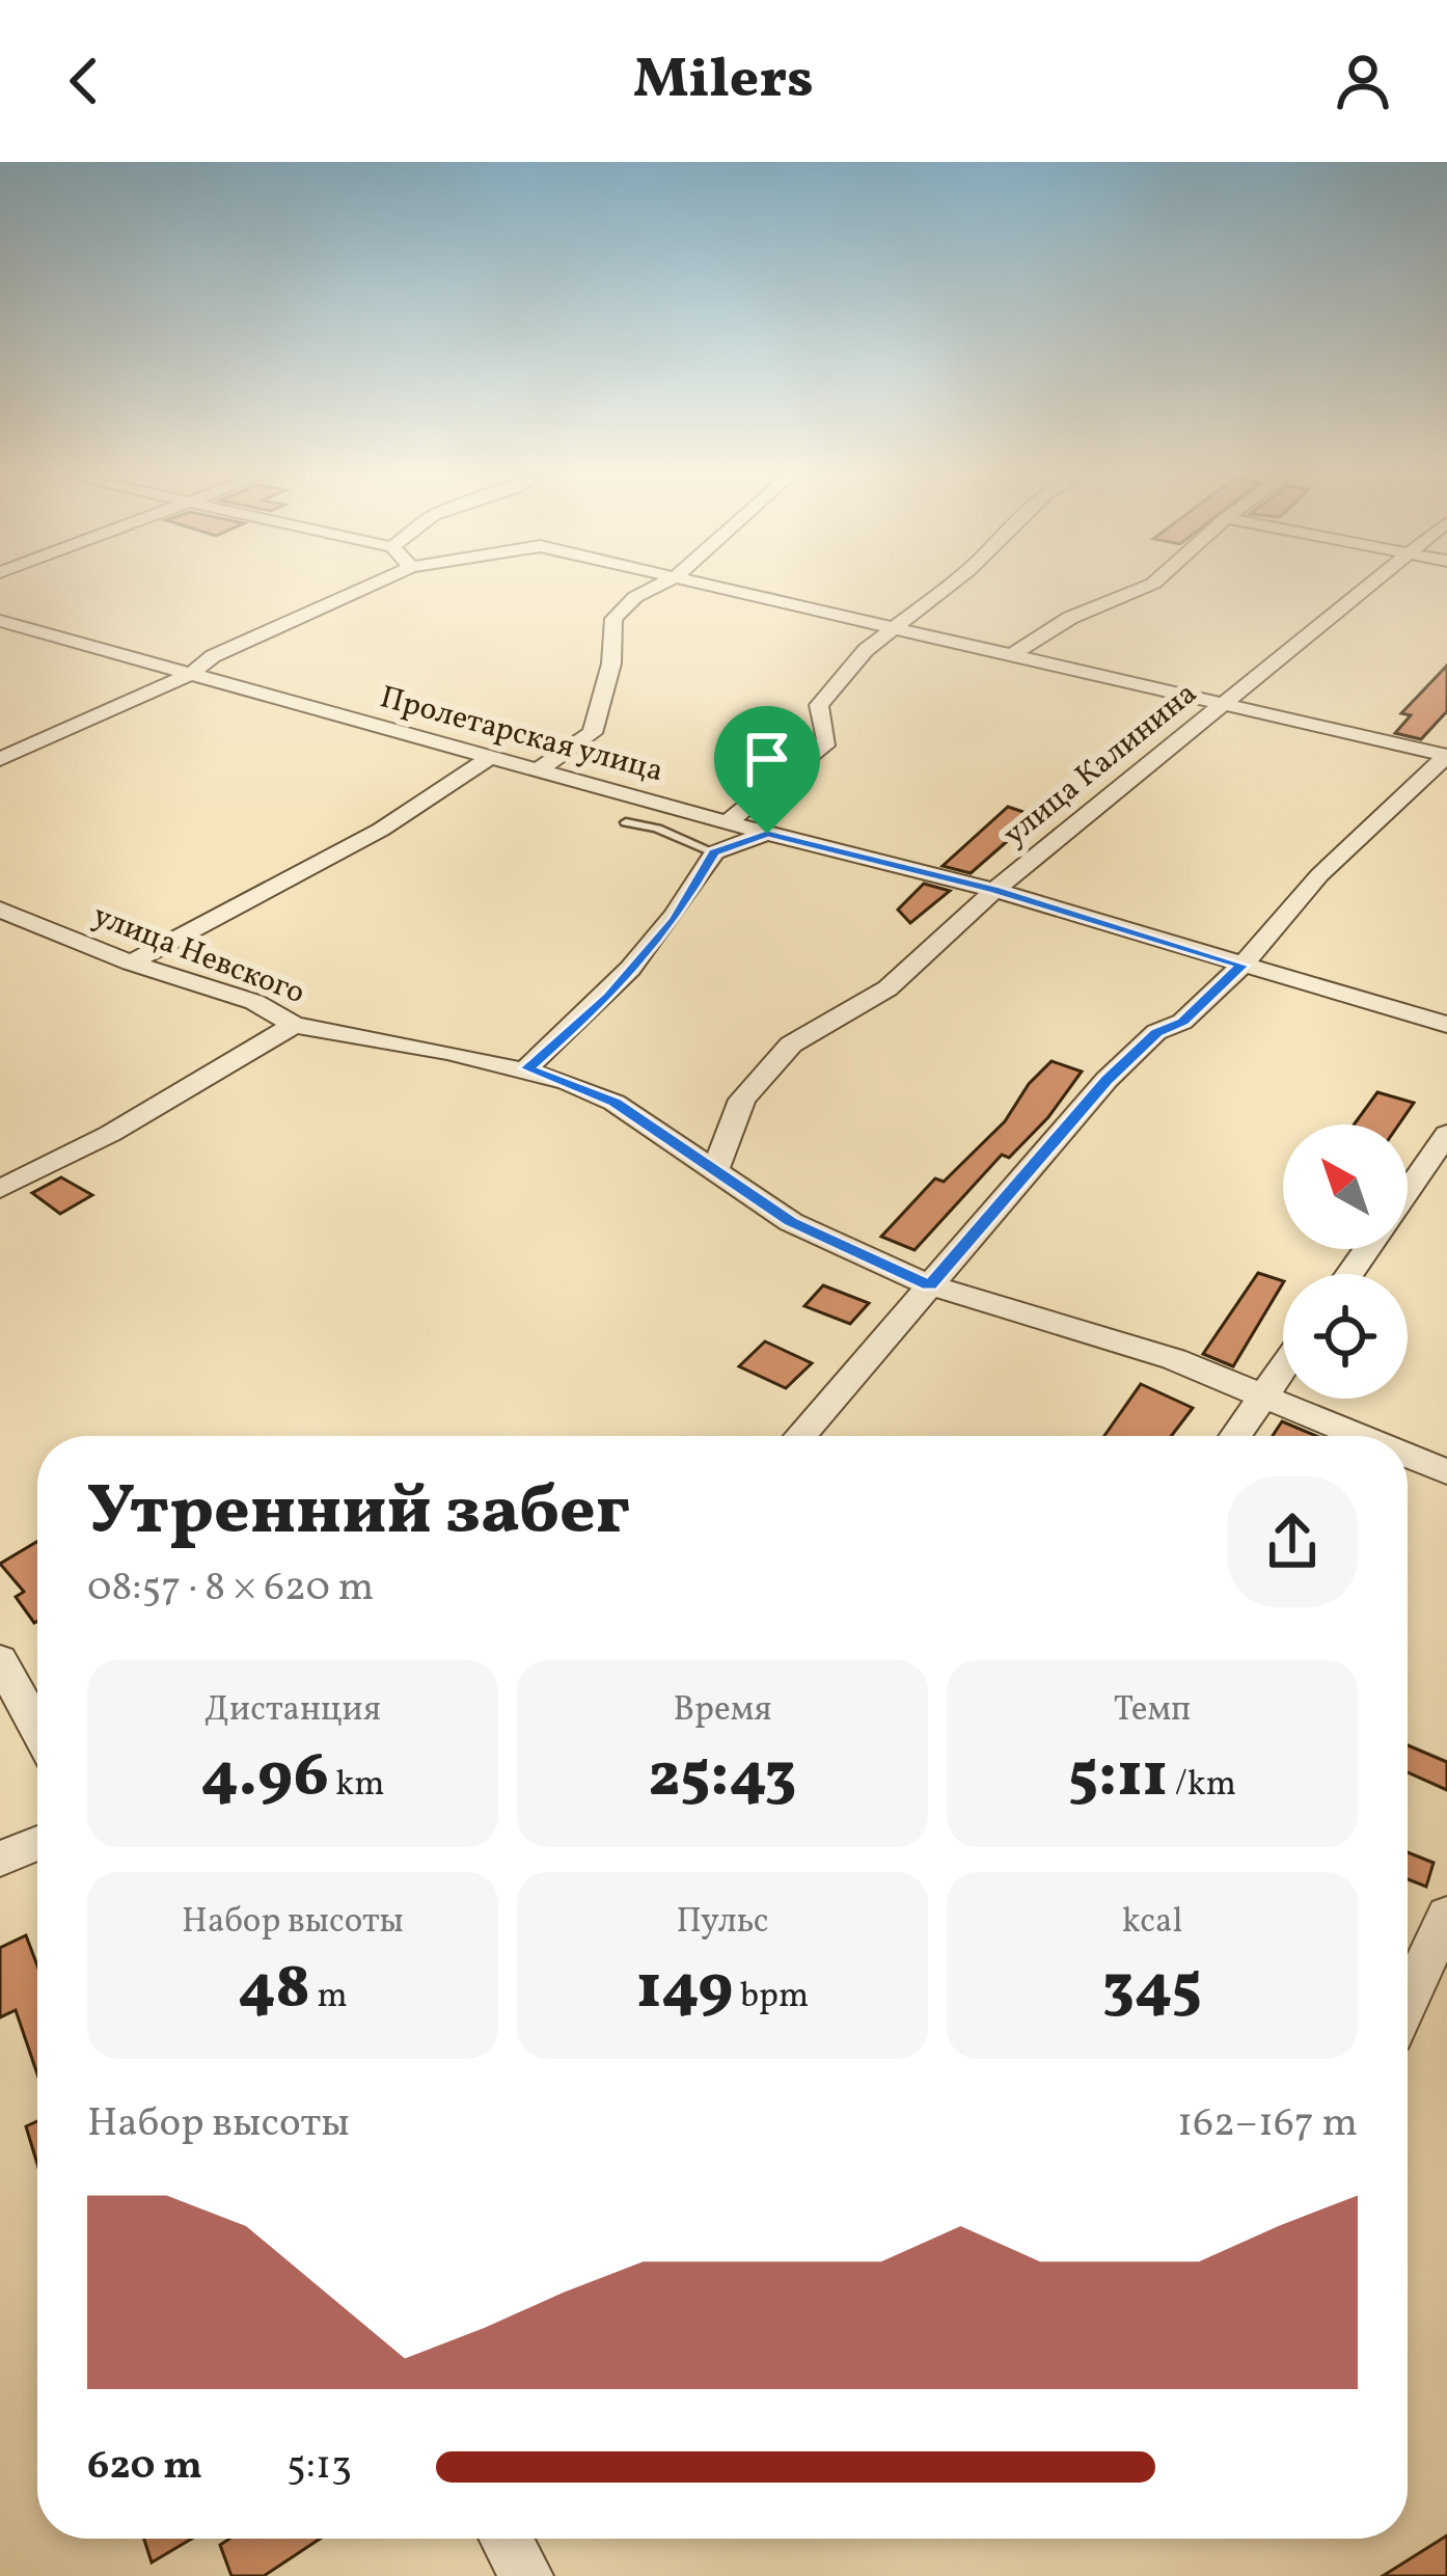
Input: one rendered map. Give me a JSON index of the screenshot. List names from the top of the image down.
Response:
{
  "streets": {
    "street": ["Пролетарская улица", "улица Калинина", "улица Невского"]
  },
  "crossings": [
    ["Пролетарская улица", "улица Калинина"],
    ["улица Калинина", "улица Невского"]
  ],
  "north": "top left",
  "page": {
    "header": "Milers",
    "heading": ["Утренний забег", "08:57 · 8 × 620 m"],
    "stats": [
      ["Дистанция", "4.96 km"],
      ["Время", "25:43"],
      ["Темп", "5:11 /km"],
      ["Набор высоты", "48 m"],
      ["Пульс", "149 bpm"],
      ["kcal", "345"]
    ],
    "chart": ["Набор высоты", "162–167 m"],
    "list": [
      {
        "name": "620 m",
        "note": "5:13"
      }
    ]
  }
}
